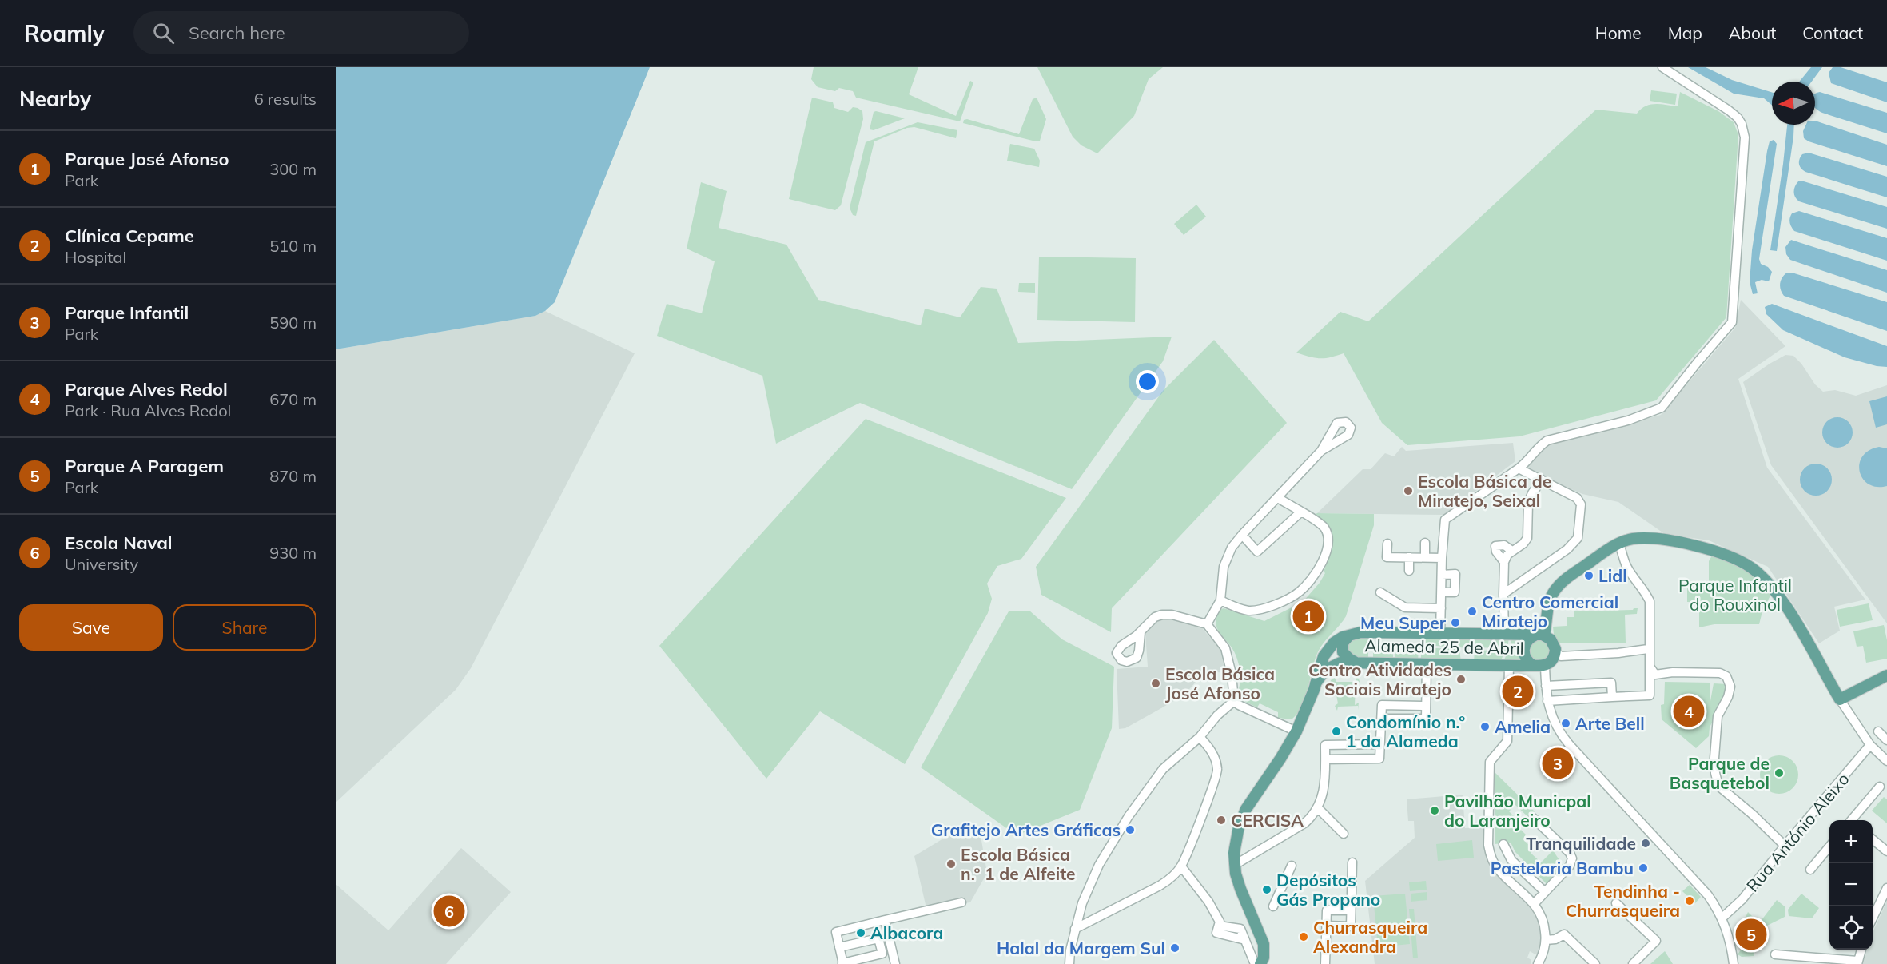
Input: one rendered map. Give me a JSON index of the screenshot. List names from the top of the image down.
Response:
{
  "streets": {
    "main road": ["Alameda 25 de Abril"],
    "street": ["Rua António Aleixo"]
  },
  "parks": ["Parque Infantil do Rouxinol"],
  "places": [
    "Escola Básica de Miratejo, Seixal",
    "Lidl",
    "Centro Comercial Miratejo",
    "Meu Super",
    "Centro Atividades Sociais Miratejo",
    "Escola Básica José Afonso",
    "Arte Bell",
    "Amelia",
    "Condomínio n.º 1 da Alameda",
    "Parque de Basquetebol",
    "Pavilhão Municpal do Laranjeiro",
    "CERCISA",
    "Grafitejo Artes Gráficas",
    "Tranquilidade",
    "Escola Básica n.º 1 de Alfeite",
    "Pastelaria Bambu",
    "Depósitos Gás Propano",
    "Tendinha - Churrasqueira",
    "Albacora",
    "Churrasqueira Alexandra",
    "Halal da Margem Sul"
  ],
  "north": "left",
  "page": {
    "header": "Roamly",
    "search": "Search here",
    "nav": [
      "Home",
      "Map",
      "About",
      "Contact"
    ],
    "heading": ["Nearby", "6 results"],
    "list": [
      {
        "mark": "1",
        "name": "Parque José Afonso",
        "note": "Park",
        "value": "300 m"
      },
      {
        "mark": "2",
        "name": "Clínica Cepame",
        "note": "Hospital",
        "value": "510 m"
      },
      {
        "mark": "3",
        "name": "Parque Infantil",
        "note": "Park",
        "value": "590 m"
      },
      {
        "mark": "4",
        "name": "Parque Alves Redol",
        "note": "Park · Rua Alves Redol",
        "value": "670 m"
      },
      {
        "mark": "5",
        "name": "Parque A Paragem",
        "note": "Park",
        "value": "870 m"
      },
      {
        "mark": "6",
        "name": "Escola Naval",
        "note": "University",
        "value": "930 m"
      }
    ],
    "buttons": ["Save", "Share"],
    "pins": [
      "1",
      "2",
      "4",
      "3",
      "6",
      "5"
    ],
    "map_buttons": ["+", "−"]
  }
}
